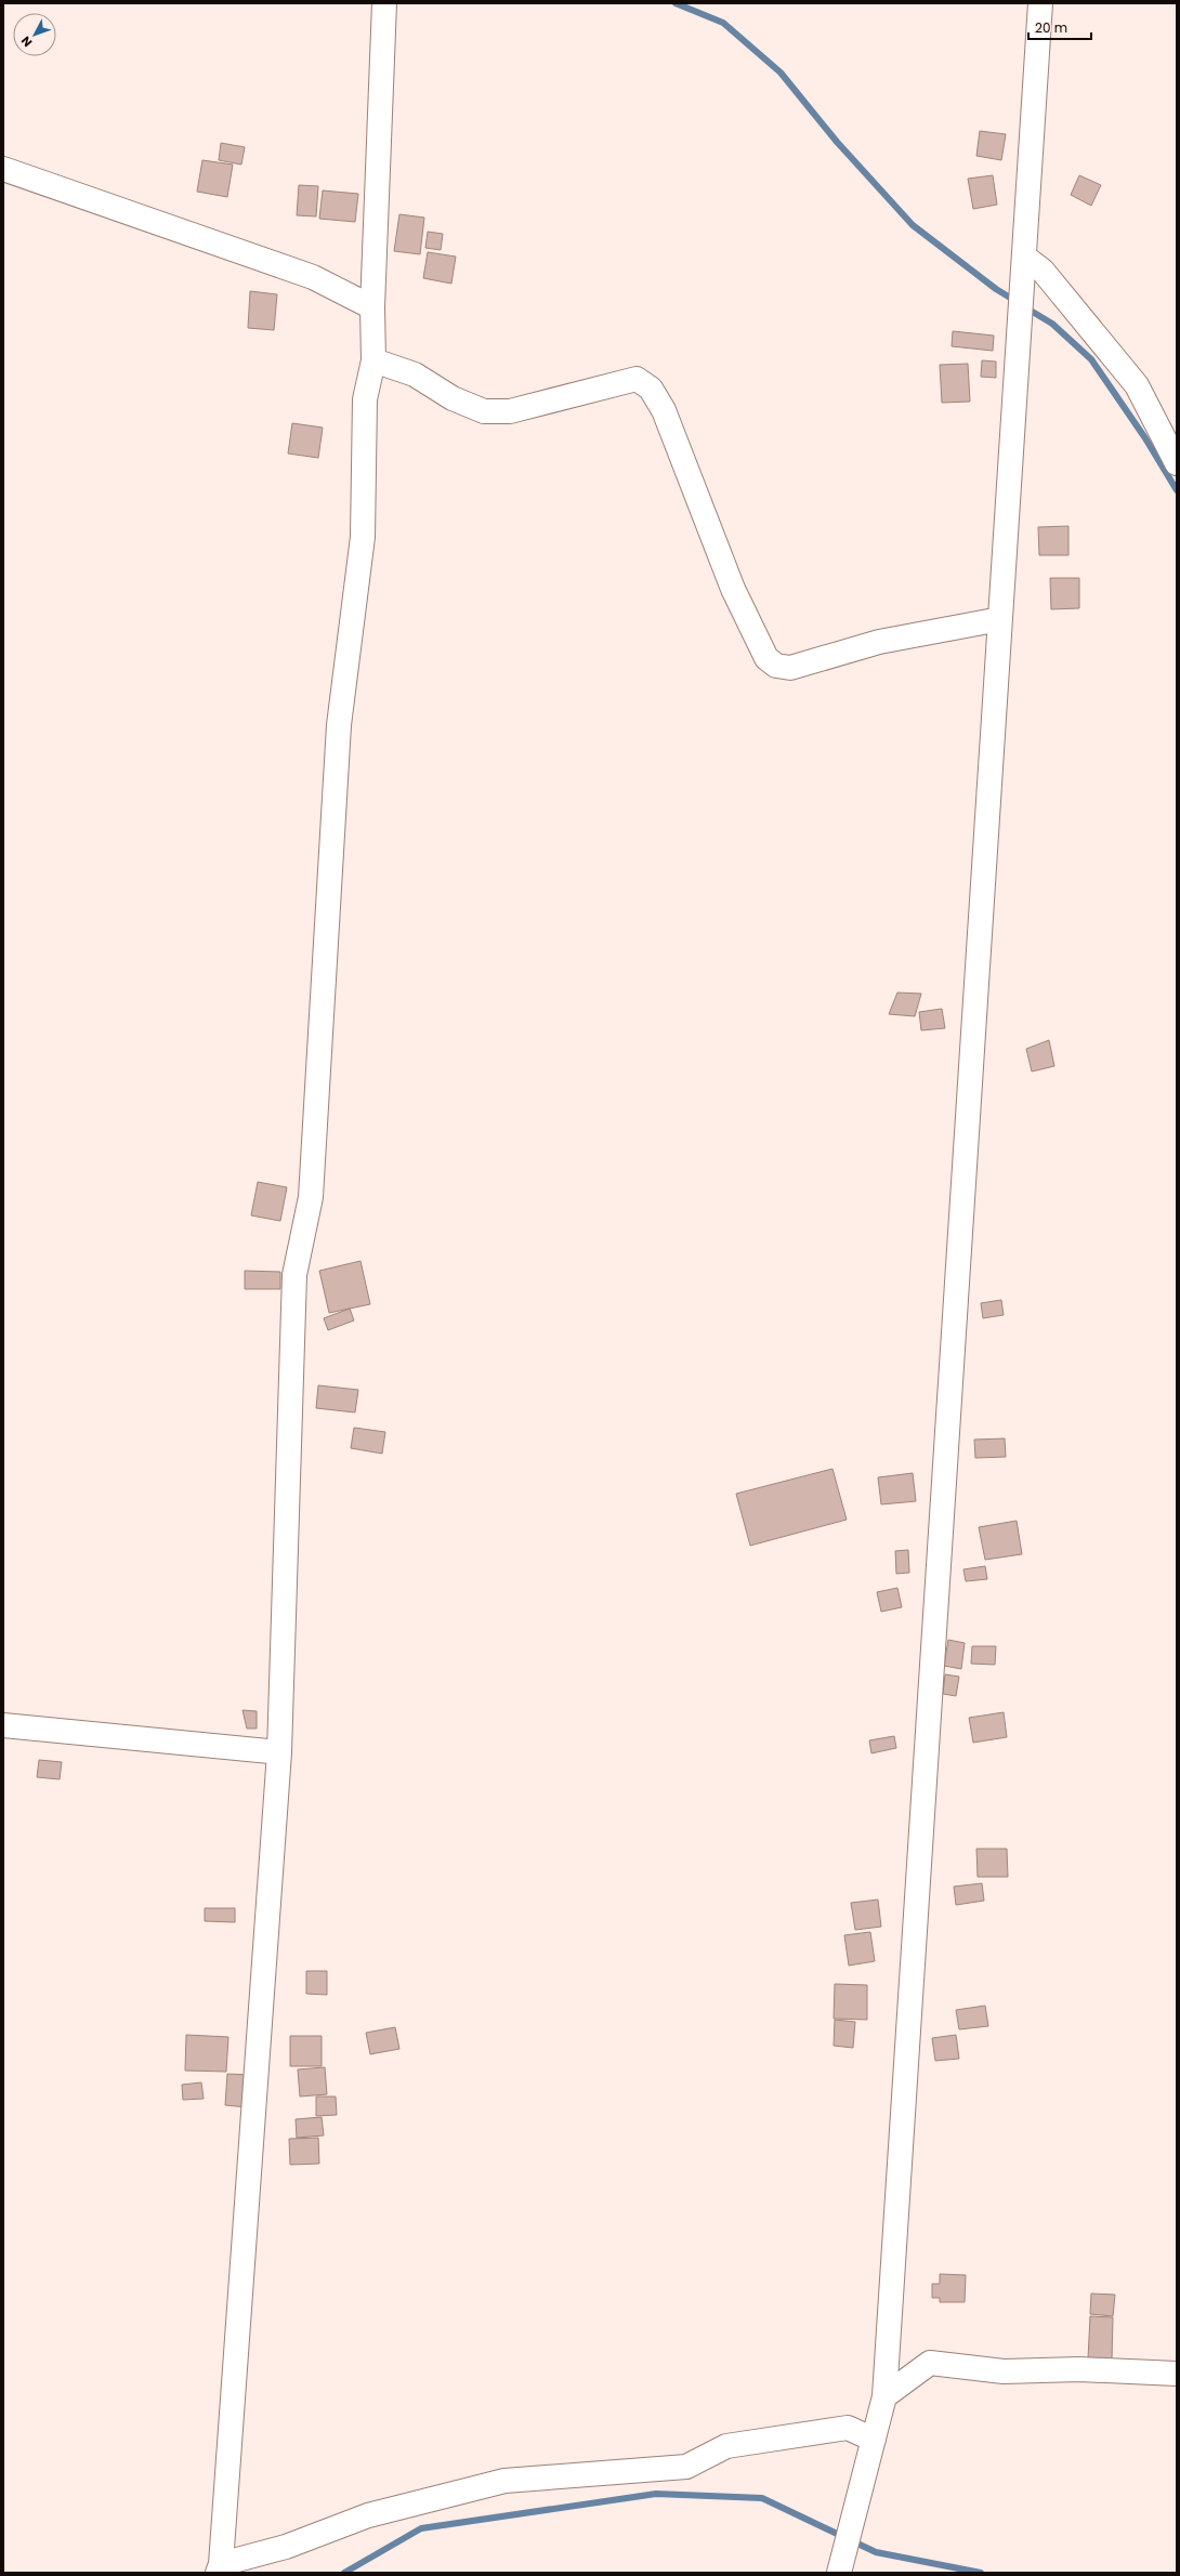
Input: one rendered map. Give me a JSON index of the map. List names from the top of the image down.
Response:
{
  "scale_bar": "20 m",
  "north": "bottom left"
}
